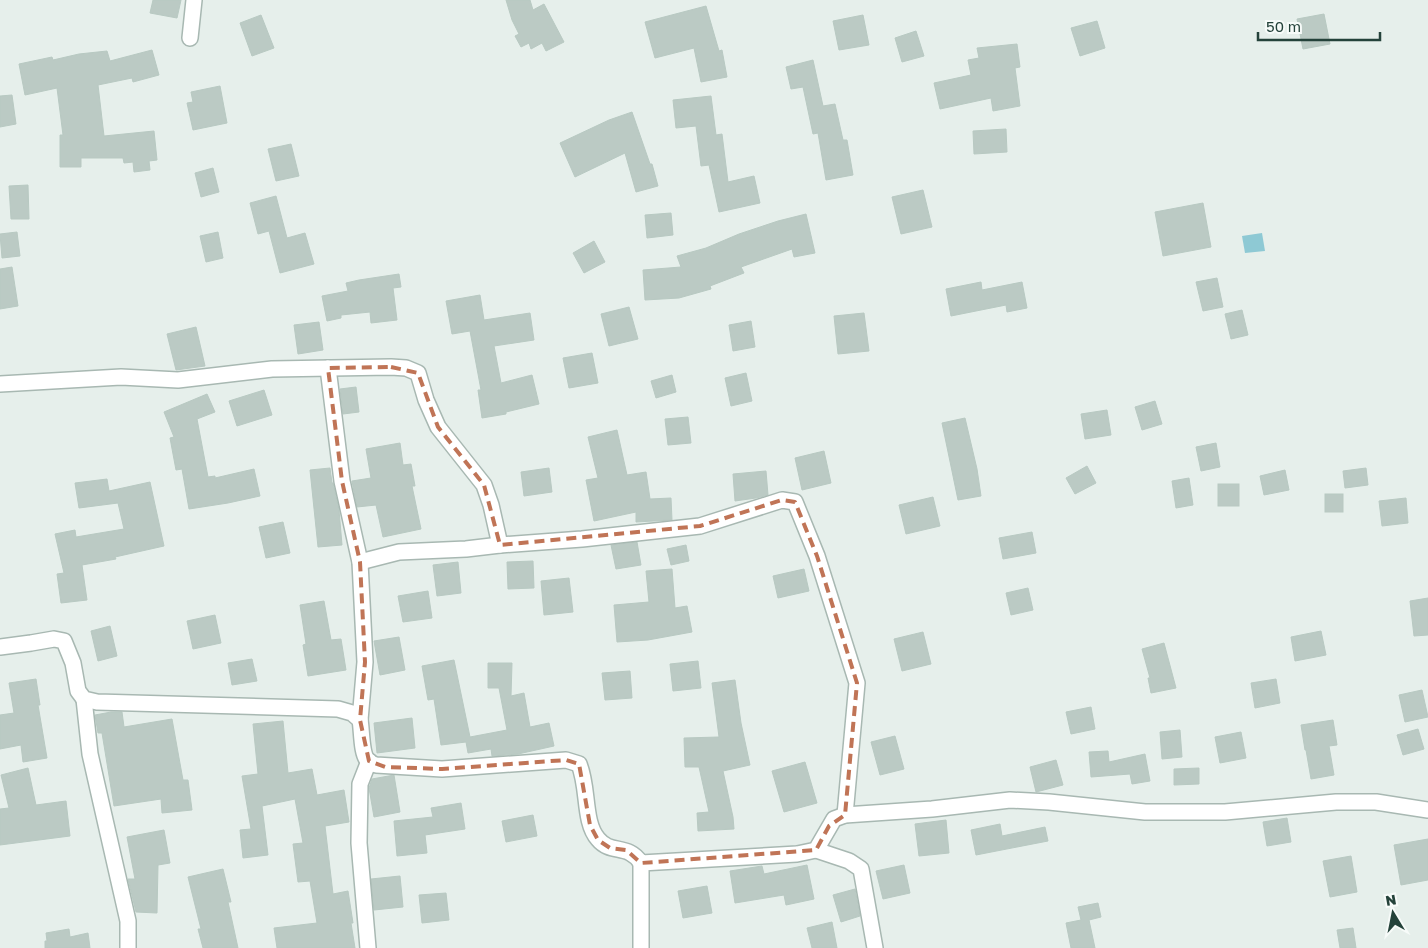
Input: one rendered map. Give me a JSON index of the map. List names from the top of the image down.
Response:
{
  "scale_bar": "50 m",
  "north": "top"
}
